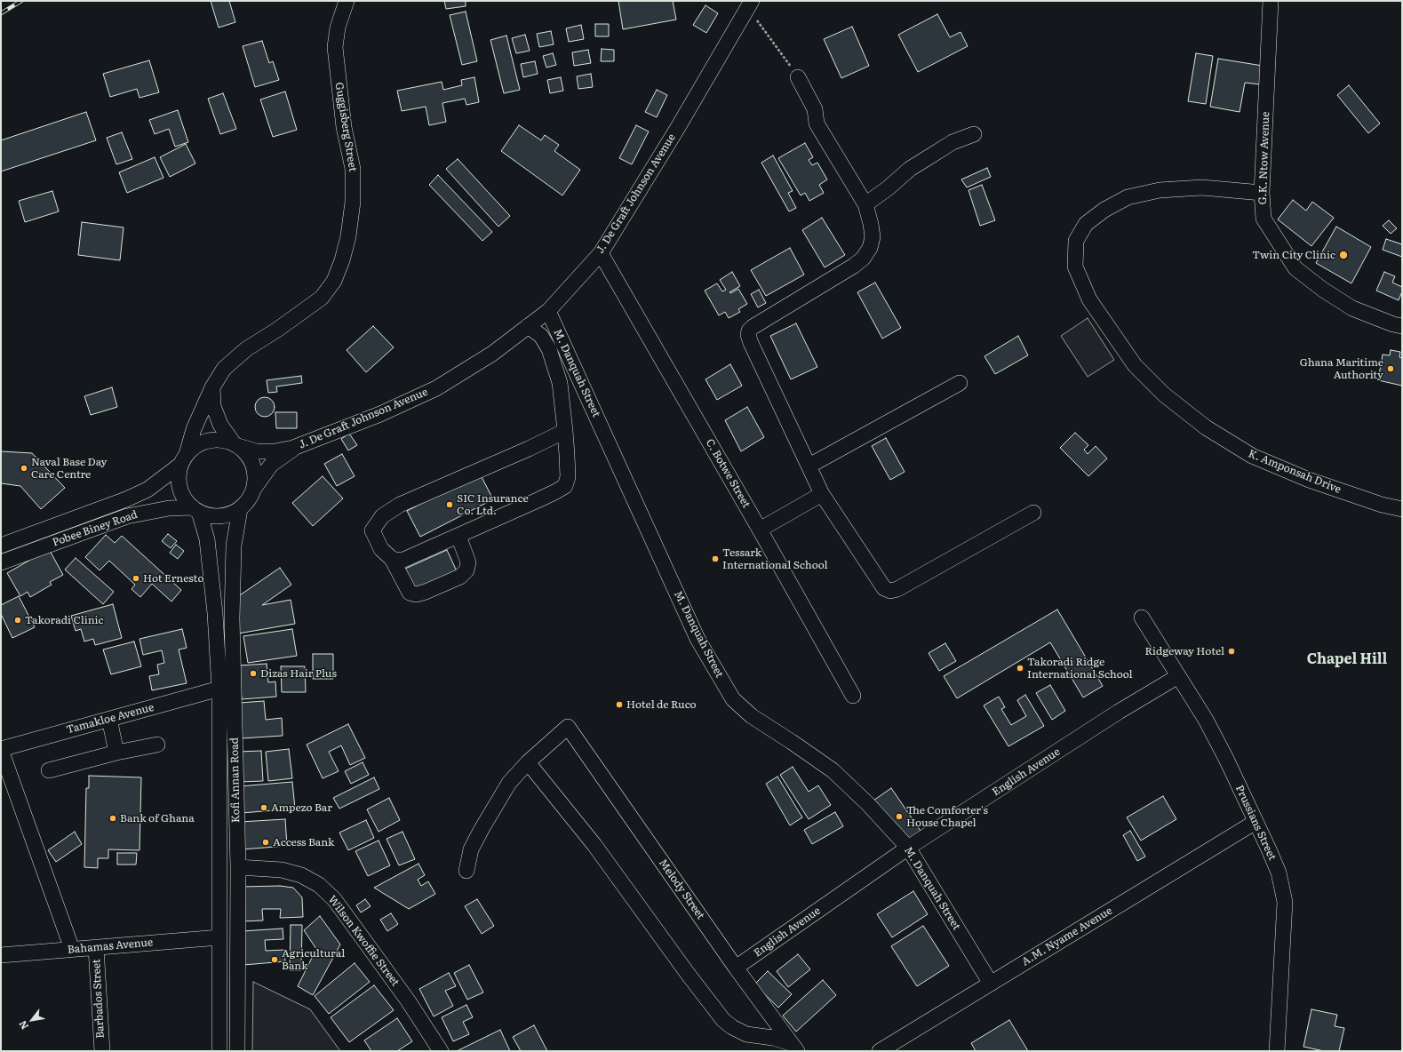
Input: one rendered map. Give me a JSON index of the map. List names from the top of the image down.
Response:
{
  "streets": {
    "street": [
      "Guggisberg Street",
      "G.K. Ntow Avenue",
      "J. De Graft Johnson Avenue",
      "M. Danquah Street",
      "K. Amponsah Drive",
      "C. Botwe Street",
      "Pobee Biney Road",
      "Tamakloe Avenue",
      "English Avenue",
      "Kofi Annan Road",
      "Prussians Street",
      "Melody Street",
      "A.M. Nyame Avenue",
      "Wilson Kwoffie Street",
      "Bahamas Avenue",
      "Barbados Street"
    ]
  },
  "crossings": [
    ["Guggisberg Street", "J. De Graft Johnson Avenue"],
    ["Guggisberg Street", "Pobee Biney Road"],
    ["Guggisberg Street", "Kofi Annan Road"],
    ["G.K. Ntow Avenue", "K. Amponsah Drive"],
    ["J. De Graft Johnson Avenue", "M. Danquah Street"],
    ["J. De Graft Johnson Avenue", "C. Botwe Street"],
    ["J. De Graft Johnson Avenue", "Pobee Biney Road"],
    ["J. De Graft Johnson Avenue", "Kofi Annan Road"],
    ["M. Danquah Street", "English Avenue"],
    ["M. Danquah Street", "A.M. Nyame Avenue"],
    ["Pobee Biney Road", "Kofi Annan Road"],
    ["Tamakloe Avenue", "Kofi Annan Road"],
    ["English Avenue", "Prussians Street"],
    ["English Avenue", "Melody Street"],
    ["Kofi Annan Road", "Wilson Kwoffie Street"],
    ["Kofi Annan Road", "Bahamas Avenue"],
    ["Prussians Street", "A.M. Nyame Avenue"],
    ["Bahamas Avenue", "Barbados Street"]
  ],
  "districts": ["Chapel Hill"],
  "places": [
    "Twin City Clinic",
    "Ghana Maritime Authority",
    "Naval Base Day Care Centre",
    "SIC Insurance Co. Ltd.",
    "Tessark International School",
    "Hot Ernesto",
    "Takoradi Clinic",
    "Ridgeway Hotel",
    "Takoradi Ridge International School",
    "Dizas Hair Plus",
    "Hotel de Ruco",
    "Ampezo Bar",
    "The Comforter's House Chapel",
    "Bank of Ghana",
    "Access Bank",
    "Agricultural Bank"
  ],
  "north": "bottom left"
}
